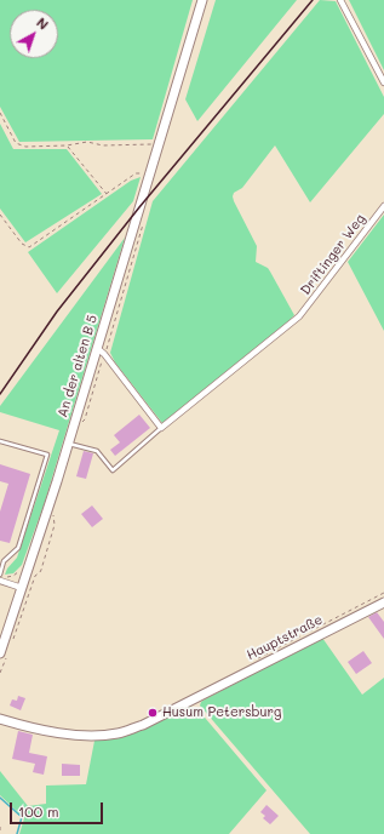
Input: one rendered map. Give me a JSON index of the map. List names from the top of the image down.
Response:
{
  "streets": {
    "main road": ["An der alten B 5", "Hauptstraße"],
    "street": ["Driftinger Weg"]
  },
  "places": ["Husum Petersburg"],
  "scale_bar": "100 m",
  "north": "top right"
}
